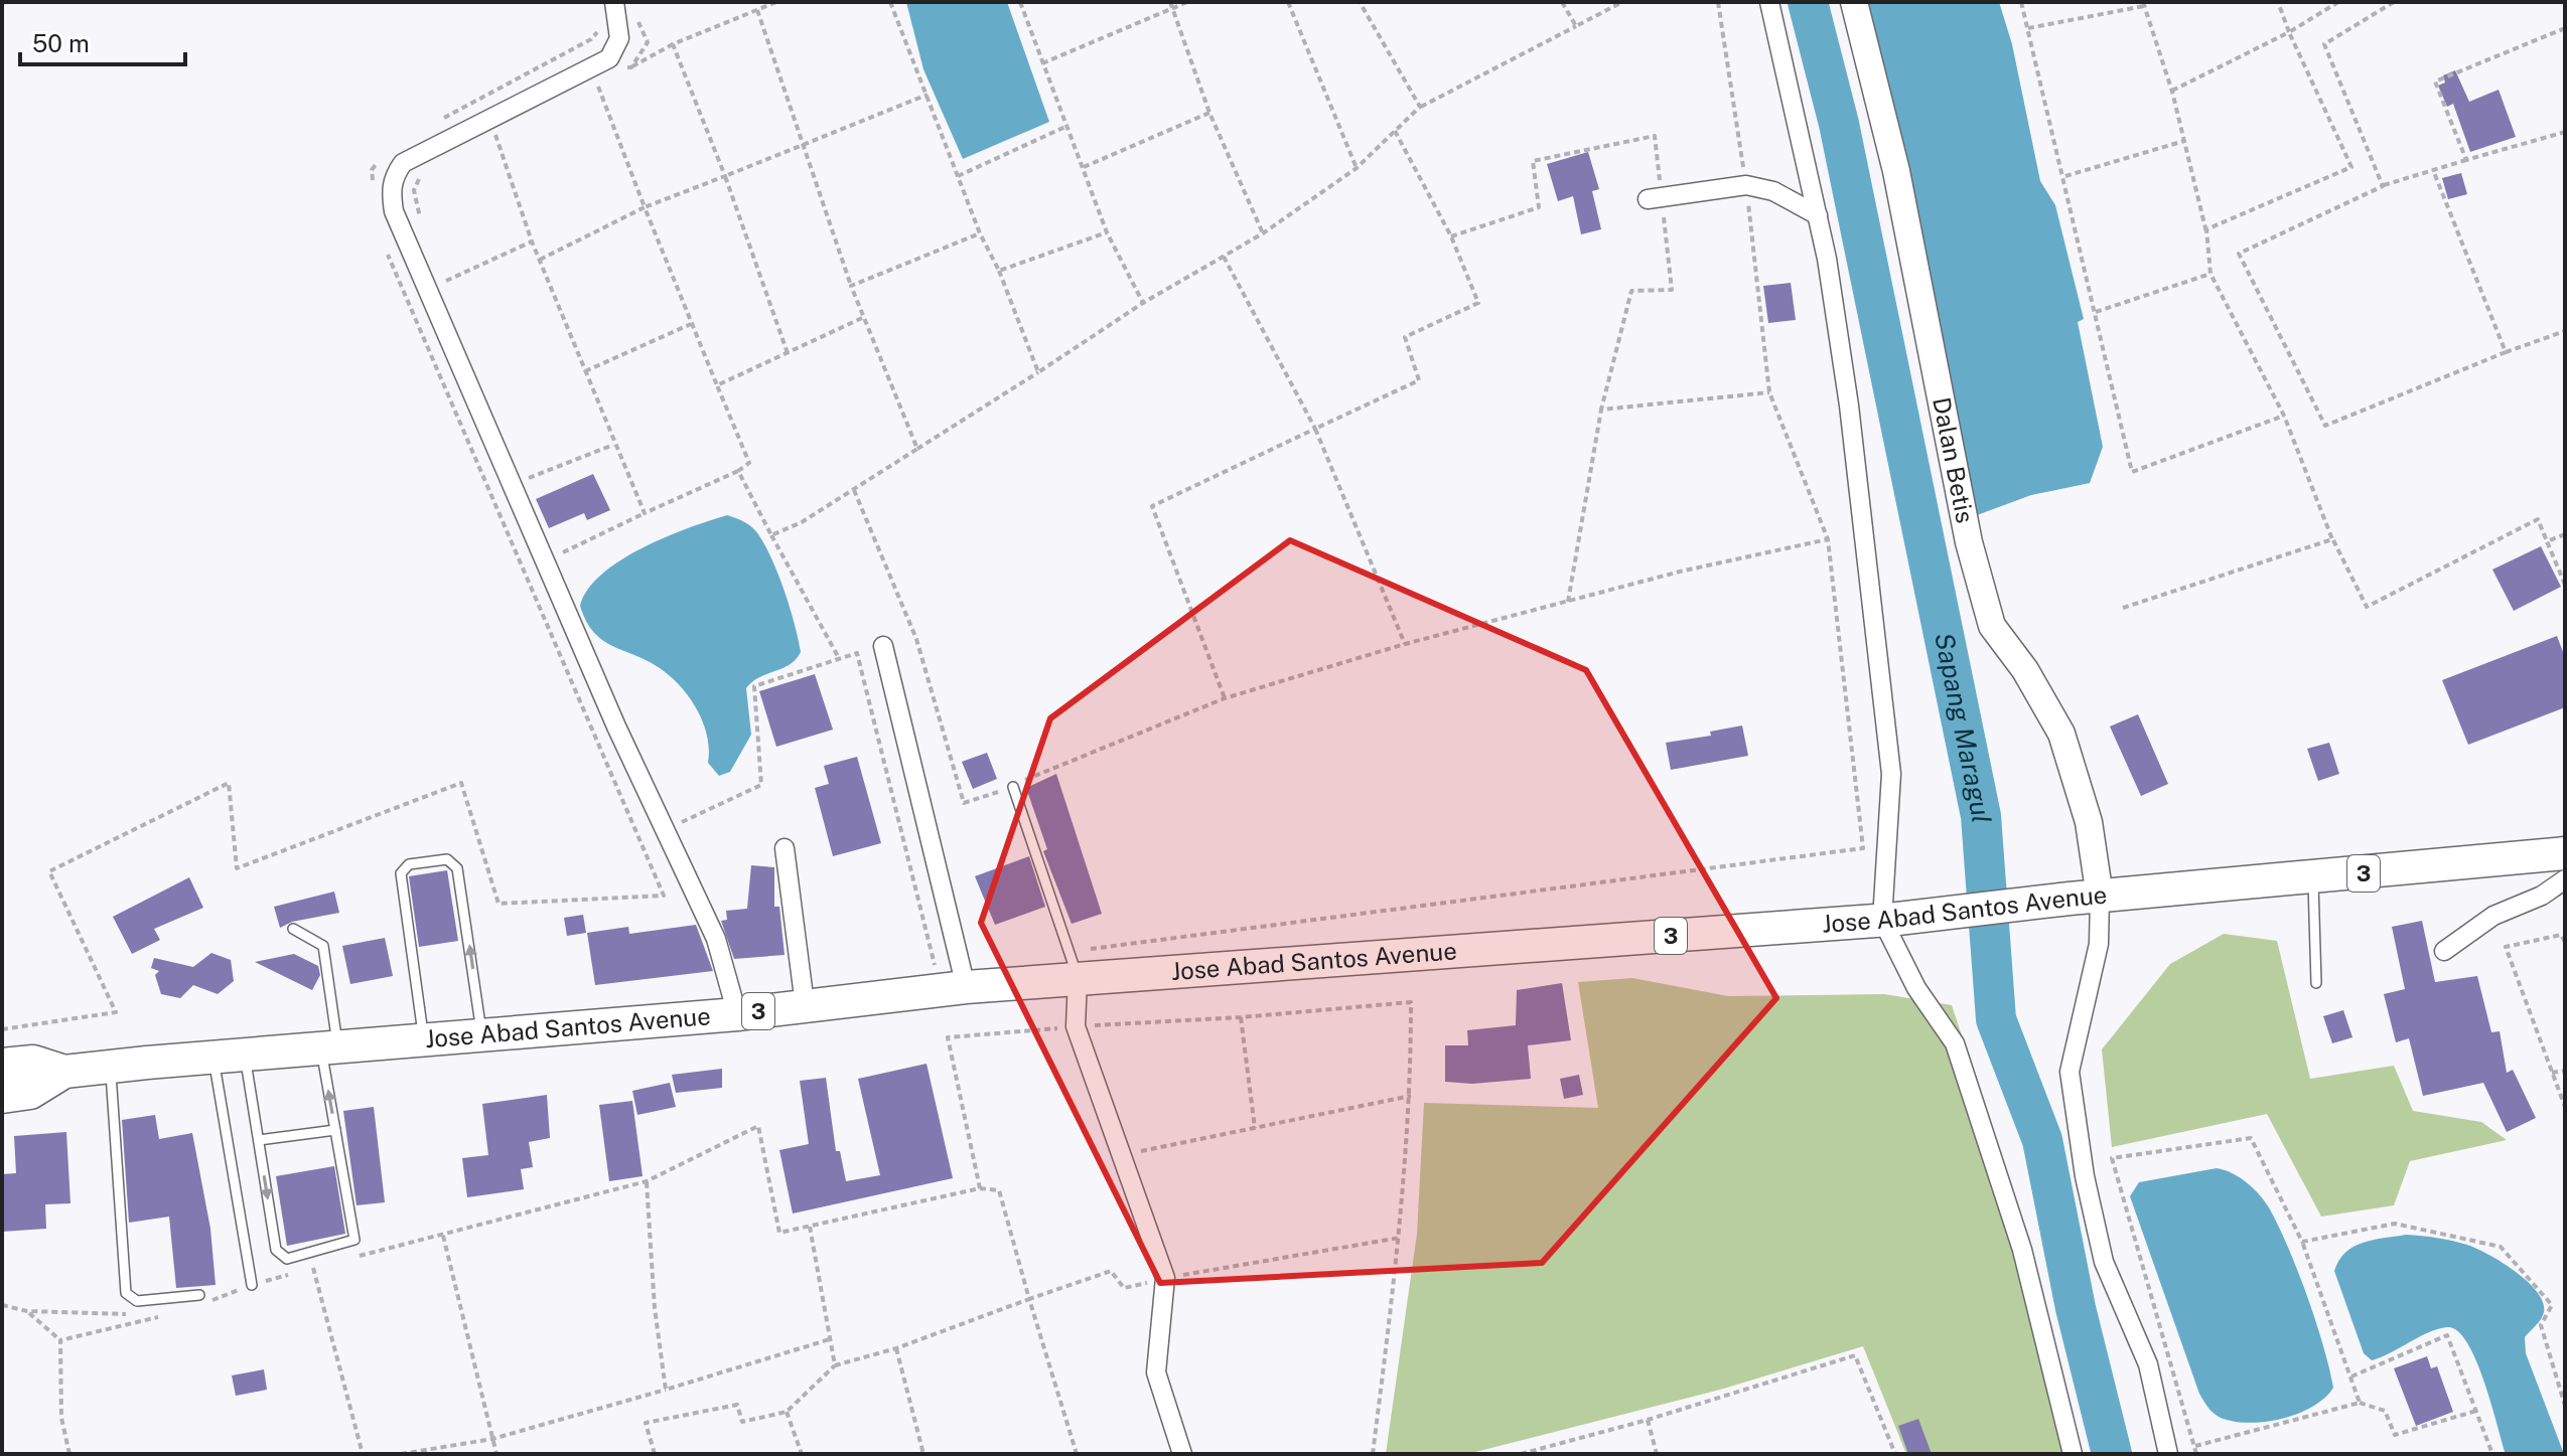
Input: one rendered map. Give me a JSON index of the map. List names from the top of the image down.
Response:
{
  "streets": {
    "highway": ["3", "Jose Abad Santos Avenue"],
    "street": ["Dalan Betis"]
  },
  "crossings": [
    ["Dalan Betis", "Jose Abad Santos Avenue"]
  ],
  "water": ["Sapang Maragul"],
  "scale_bar": "50 m"
}
